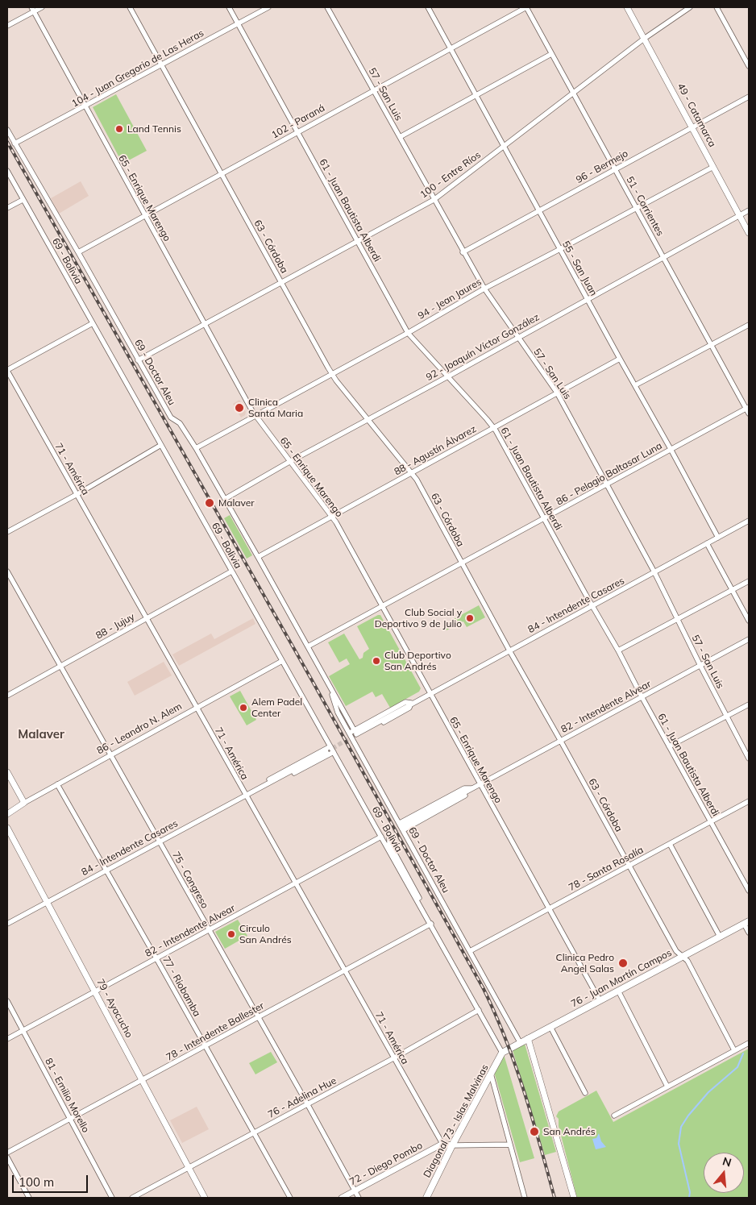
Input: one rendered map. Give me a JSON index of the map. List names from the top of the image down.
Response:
{
  "streets": {
    "main road": ["76 - Juan Martín Campos", "Diagonal 73 - Islas Malvinas"],
    "street": [
      "104 - Juan Gregorio de Las Heras",
      "57 - San Luis",
      "49 - Catamarca",
      "102 - Paraná",
      "96 - Bermejo",
      "100 - Entre Ríos",
      "65 - Enrique Marengo",
      "51 - Corrientes",
      "61 - Juan Bautista Alberdi",
      "63 - Córdoba",
      "69 - Bolivia",
      "55 - San Juan",
      "94 - Jean Jaures",
      "92 - Joaquín Víctor González",
      "69 - Doctor Aleu",
      "88 - Agustín Álvarez",
      "71 - América",
      "86 - Pelagio Baltasar Luna",
      "84 - Intendente Casares",
      "88 - Jujuy",
      "82 - Intendente Alvear",
      "86 - Leandro N. Alem",
      "78 - Santa Rosalía",
      "75 - Congreso",
      "77 - Riobamba",
      "79 - Ayacucho",
      "78 - Intendente Ballester",
      "81 - Emilio Morello",
      "76 - Adelina Hue",
      "72 - Diego Pombo"
    ]
  },
  "crossings": [
    ["104 - Juan Gregorio de Las Heras", "65 - Enrique Marengo"],
    ["104 - Juan Gregorio de Las Heras", "61 - Juan Bautista Alberdi"],
    ["104 - Juan Gregorio de Las Heras", "63 - Córdoba"],
    ["104 - Juan Gregorio de Las Heras", "69 - Doctor Aleu"],
    ["57 - San Luis", "102 - Paraná"],
    ["57 - San Luis", "96 - Bermejo"],
    ["57 - San Luis", "100 - Entre Ríos"],
    ["57 - San Luis", "94 - Jean Jaures"],
    ["57 - San Luis", "92 - Joaquín Víctor González"],
    ["57 - San Luis", "88 - Agustín Álvarez"],
    ["57 - San Luis", "86 - Pelagio Baltasar Luna"],
    ["57 - San Luis", "84 - Intendente Casares"],
    ["57 - San Luis", "82 - Intendente Alvear"],
    ["49 - Catamarca", "96 - Bermejo"],
    ["49 - Catamarca", "100 - Entre Ríos"],
    ["49 - Catamarca", "94 - Jean Jaures"],
    ["49 - Catamarca", "92 - Joaquín Víctor González"],
    ["102 - Paraná", "65 - Enrique Marengo"],
    ["102 - Paraná", "51 - Corrientes"],
    ["102 - Paraná", "61 - Juan Bautista Alberdi"],
    ["102 - Paraná", "63 - Córdoba"],
    ["102 - Paraná", "55 - San Juan"],
    ["102 - Paraná", "69 - Doctor Aleu"],
    ["96 - Bermejo", "51 - Corrientes"],
    ["96 - Bermejo", "55 - San Juan"],
    ["100 - Entre Ríos", "65 - Enrique Marengo"],
    ["100 - Entre Ríos", "51 - Corrientes"],
    ["100 - Entre Ríos", "61 - Juan Bautista Alberdi"],
    ["100 - Entre Ríos", "63 - Córdoba"],
    ["100 - Entre Ríos", "55 - San Juan"],
    ["100 - Entre Ríos", "69 - Doctor Aleu"],
    ["65 - Enrique Marengo", "94 - Jean Jaures"],
    ["65 - Enrique Marengo", "92 - Joaquín Víctor González"],
    ["65 - Enrique Marengo", "88 - Agustín Álvarez"],
    ["65 - Enrique Marengo", "86 - Pelagio Baltasar Luna"],
    ["65 - Enrique Marengo", "84 - Intendente Casares"],
    ["65 - Enrique Marengo", "82 - Intendente Alvear"],
    ["65 - Enrique Marengo", "78 - Santa Rosalía"],
    ["65 - Enrique Marengo", "76 - Juan Martín Campos"],
    ["51 - Corrientes", "94 - Jean Jaures"],
    ["51 - Corrientes", "92 - Joaquín Víctor González"],
    ["51 - Corrientes", "86 - Pelagio Baltasar Luna"],
    ["61 - Juan Bautista Alberdi", "94 - Jean Jaures"],
    ["61 - Juan Bautista Alberdi", "92 - Joaquín Víctor González"],
    ["61 - Juan Bautista Alberdi", "88 - Agustín Álvarez"],
    ["61 - Juan Bautista Alberdi", "86 - Pelagio Baltasar Luna"],
    ["61 - Juan Bautista Alberdi", "84 - Intendente Casares"],
    ["61 - Juan Bautista Alberdi", "82 - Intendente Alvear"],
    ["61 - Juan Bautista Alberdi", "78 - Santa Rosalía"],
    ["63 - Córdoba", "94 - Jean Jaures"],
    ["63 - Córdoba", "92 - Joaquín Víctor González"],
    ["63 - Córdoba", "88 - Agustín Álvarez"],
    ["63 - Córdoba", "86 - Pelagio Baltasar Luna"],
    ["63 - Córdoba", "84 - Intendente Casares"],
    ["63 - Córdoba", "82 - Intendente Alvear"],
    ["63 - Córdoba", "78 - Santa Rosalía"],
    ["63 - Córdoba", "76 - Juan Martín Campos"],
    ["69 - Bolivia", "84 - Intendente Casares"],
    ["69 - Bolivia", "88 - Jujuy"],
    ["69 - Bolivia", "82 - Intendente Alvear"],
    ["69 - Bolivia", "86 - Leandro N. Alem"],
    ["69 - Bolivia", "76 - Juan Martín Campos"],
    ["69 - Bolivia", "78 - Intendente Ballester"],
    ["69 - Bolivia", "76 - Adelina Hue"],
    ["69 - Bolivia", "Diagonal 73 - Islas Malvinas"],
    ["55 - San Juan", "94 - Jean Jaures"],
    ["55 - San Juan", "92 - Joaquín Víctor González"],
    ["55 - San Juan", "88 - Agustín Álvarez"],
    ["55 - San Juan", "86 - Pelagio Baltasar Luna"],
    ["55 - San Juan", "84 - Intendente Casares"],
    ["94 - Jean Jaures", "69 - Doctor Aleu"],
    ["92 - Joaquín Víctor González", "69 - Doctor Aleu"],
    ["69 - Doctor Aleu", "88 - Agustín Álvarez"],
    ["69 - Doctor Aleu", "86 - Pelagio Baltasar Luna"],
    ["69 - Doctor Aleu", "84 - Intendente Casares"],
    ["69 - Doctor Aleu", "82 - Intendente Alvear"],
    ["69 - Doctor Aleu", "78 - Santa Rosalía"],
    ["69 - Doctor Aleu", "76 - Juan Martín Campos"],
    ["71 - América", "84 - Intendente Casares"],
    ["71 - América", "88 - Jujuy"],
    ["71 - América", "82 - Intendente Alvear"],
    ["71 - América", "86 - Leandro N. Alem"],
    ["71 - América", "78 - Intendente Ballester"],
    ["71 - América", "76 - Adelina Hue"],
    ["71 - América", "72 - Diego Pombo"],
    ["84 - Intendente Casares", "75 - Congreso"],
    ["84 - Intendente Casares", "77 - Riobamba"],
    ["84 - Intendente Casares", "79 - Ayacucho"],
    ["88 - Jujuy", "75 - Congreso"],
    ["82 - Intendente Alvear", "75 - Congreso"],
    ["82 - Intendente Alvear", "77 - Riobamba"],
    ["82 - Intendente Alvear", "79 - Ayacucho"],
    ["82 - Intendente Alvear", "81 - Emilio Morello"],
    ["86 - Leandro N. Alem", "75 - Congreso"],
    ["86 - Leandro N. Alem", "77 - Riobamba"],
    ["75 - Congreso", "78 - Intendente Ballester"],
    ["75 - Congreso", "76 - Adelina Hue"],
    ["75 - Congreso", "72 - Diego Pombo"],
    ["76 - Juan Martín Campos", "Diagonal 73 - Islas Malvinas"],
    ["77 - Riobamba", "78 - Intendente Ballester"],
    ["77 - Riobamba", "76 - Adelina Hue"],
    ["79 - Ayacucho", "78 - Intendente Ballester"],
    ["79 - Ayacucho", "76 - Adelina Hue"],
    ["78 - Intendente Ballester", "81 - Emilio Morello"]
  ],
  "districts": ["Malaver"],
  "places": [
    "Land Tennis",
    "Clinica Santa Maria",
    "Malaver",
    "Club Social y Deportivo 9 de Julio",
    "Club Deportivo San Andrés",
    "Alem Padel Center",
    "Circulo San Andrés",
    "Clinica Pedro Angel Salas",
    "San Andrés"
  ],
  "scale_bar": "100 m",
  "north": "top"
}
